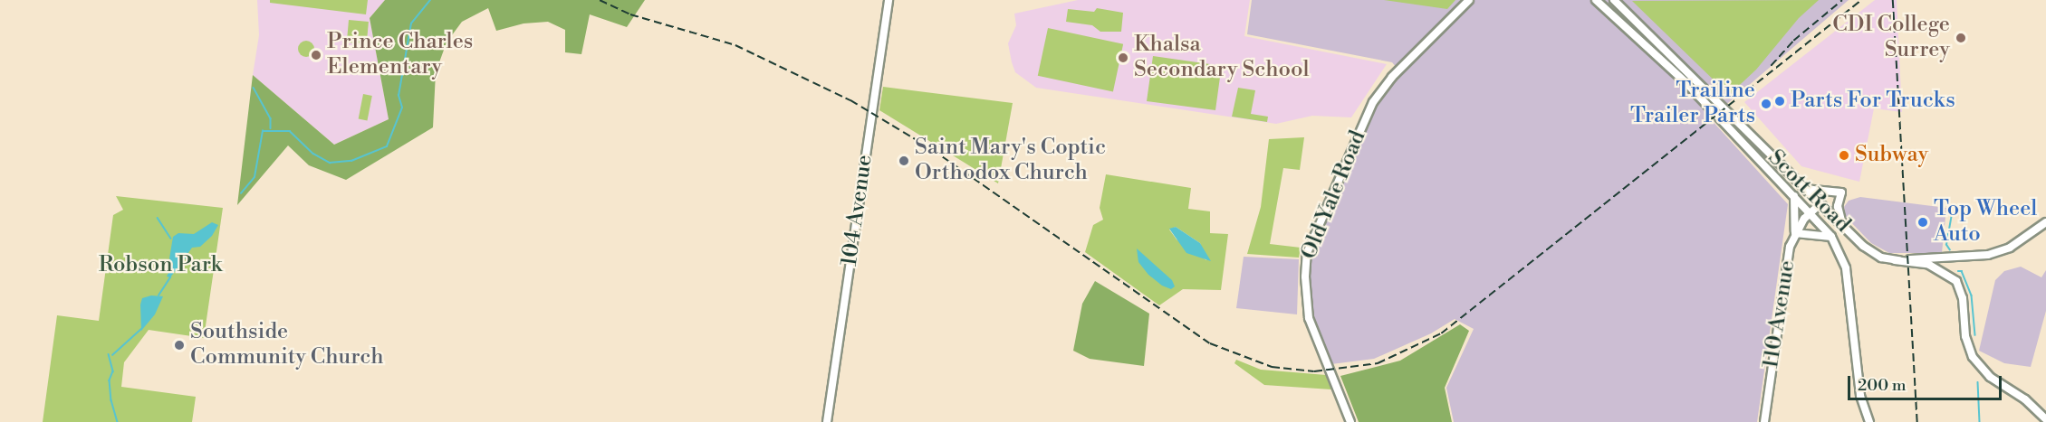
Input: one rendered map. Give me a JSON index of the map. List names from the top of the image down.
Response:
{
  "streets": {
    "main road": [
      "Scott Road",
      "Old Yale Road",
      "104 Avenue",
      "110 Avenue"
    ]
  },
  "crossings": [
    ["Scott Road", "110 Avenue"]
  ],
  "parks": ["Robson Park"],
  "places": [
    "CDI College Surrey",
    "Prince Charles Elementary",
    "Khalsa Secondary School",
    "Parts For Trucks",
    "Trailine Trailer Parts",
    "Subway",
    "Saint Mary's Coptic Orthodox Church",
    "Top Wheel Auto",
    "Southside Community Church"
  ],
  "scale_bar": "200 m"
}
